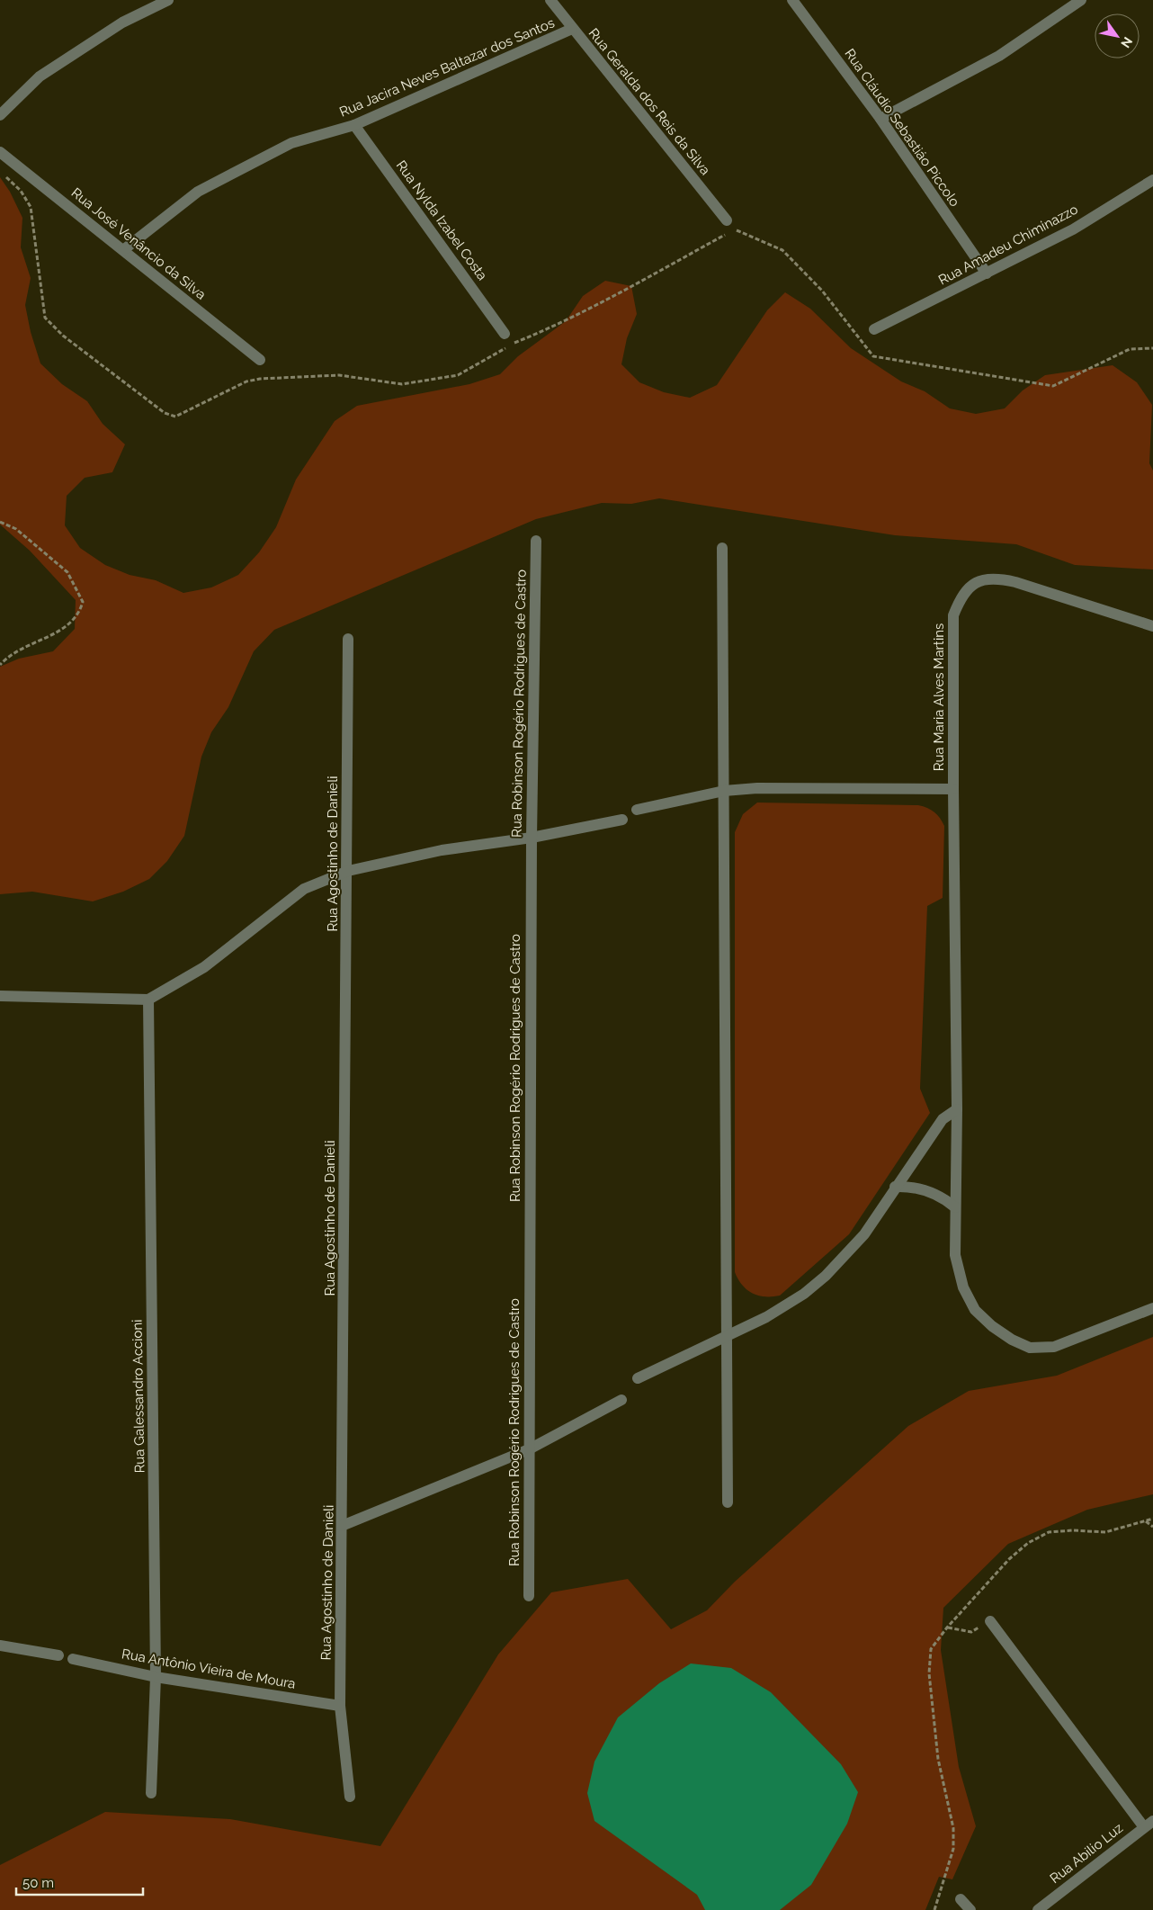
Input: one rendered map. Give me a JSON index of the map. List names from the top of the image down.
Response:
{
  "streets": {
    "street": [
      "Rua Jacira Neves Baltazar dos Santos",
      "Rua Geralda dos Reis da Silva",
      "Rua Cláudio Sebastiáo Piccolo",
      "Rua Nylda Izabel Costa",
      "Rua José Venâncio da Silva",
      "Rua Amadeu Chiminazzo",
      "Rua Maria Alves Martins",
      "Rua Robinson Rogério Rodrigues de Castro",
      "Rua Agostinho de Danieli",
      "Rua Galessandro Accioni",
      "Rua Antônio Vieira de Moura",
      "Rua Abilio Luz"
    ]
  },
  "crossings": [
    ["Rua Jacira Neves Baltazar dos Santos", "Rua Geralda dos Reis da Silva"],
    ["Rua Jacira Neves Baltazar dos Santos", "Rua Nylda Izabel Costa"],
    ["Rua Jacira Neves Baltazar dos Santos", "Rua José Venâncio da Silva"],
    ["Rua Cláudio Sebastiáo Piccolo", "Rua Amadeu Chiminazzo"],
    ["Rua Agostinho de Danieli", "Rua Antônio Vieira de Moura"],
    ["Rua Galessandro Accioni", "Rua Antônio Vieira de Moura"]
  ],
  "scale_bar": "50 m",
  "north": "bottom right"
}
